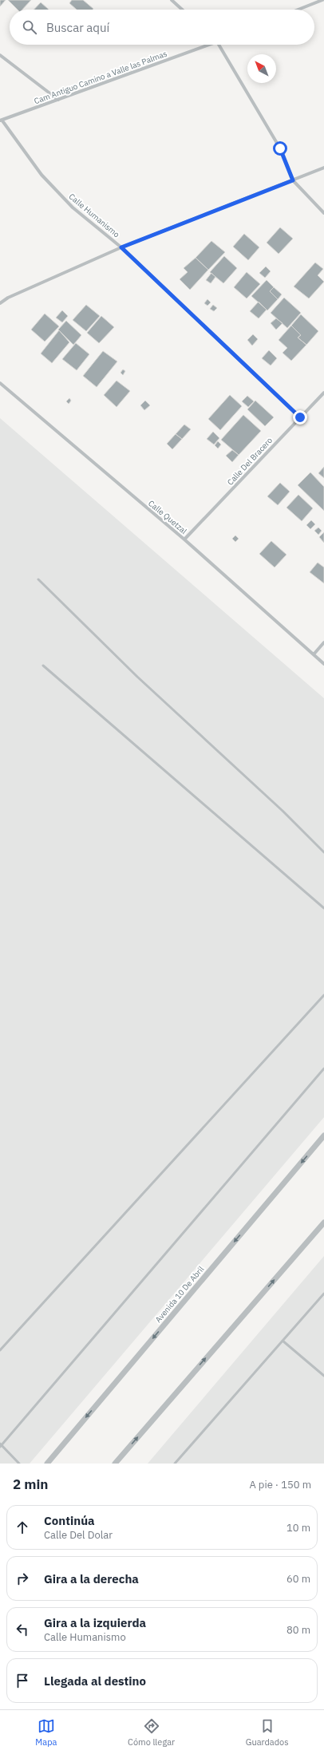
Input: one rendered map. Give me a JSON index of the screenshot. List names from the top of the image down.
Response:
{
  "streets": {
    "street": [
      "Cam Antiguo Camino a Valle las Palmas",
      "Calle Humanismo",
      "Calle Del Bracero",
      "Calle Quetzal",
      "Avenida 10 De Abril"
    ]
  },
  "crossings": [
    ["Cam Antiguo Camino a Valle las Palmas", "Calle Humanismo"],
    ["Calle Humanismo", "Calle Del Bracero"],
    ["Calle Del Bracero", "Calle Quetzal"]
  ],
  "one_way": ["Avenida 10 De Abril"],
  "north": "top left",
  "page": {
    "search": "Buscar aquí",
    "heading": ["2 min", "A pie · 150 m"],
    "list": [
      ["Continúa", "Calle Del Dolar", "10 m"],
      ["Gira a la derecha", "60 m"],
      ["Gira a la izquierda", "Calle Humanismo", "80 m"],
      "Llegada al destino"
    ],
    "nav": ["Mapa", "Cómo llegar", "Guardados"]
  }
}
